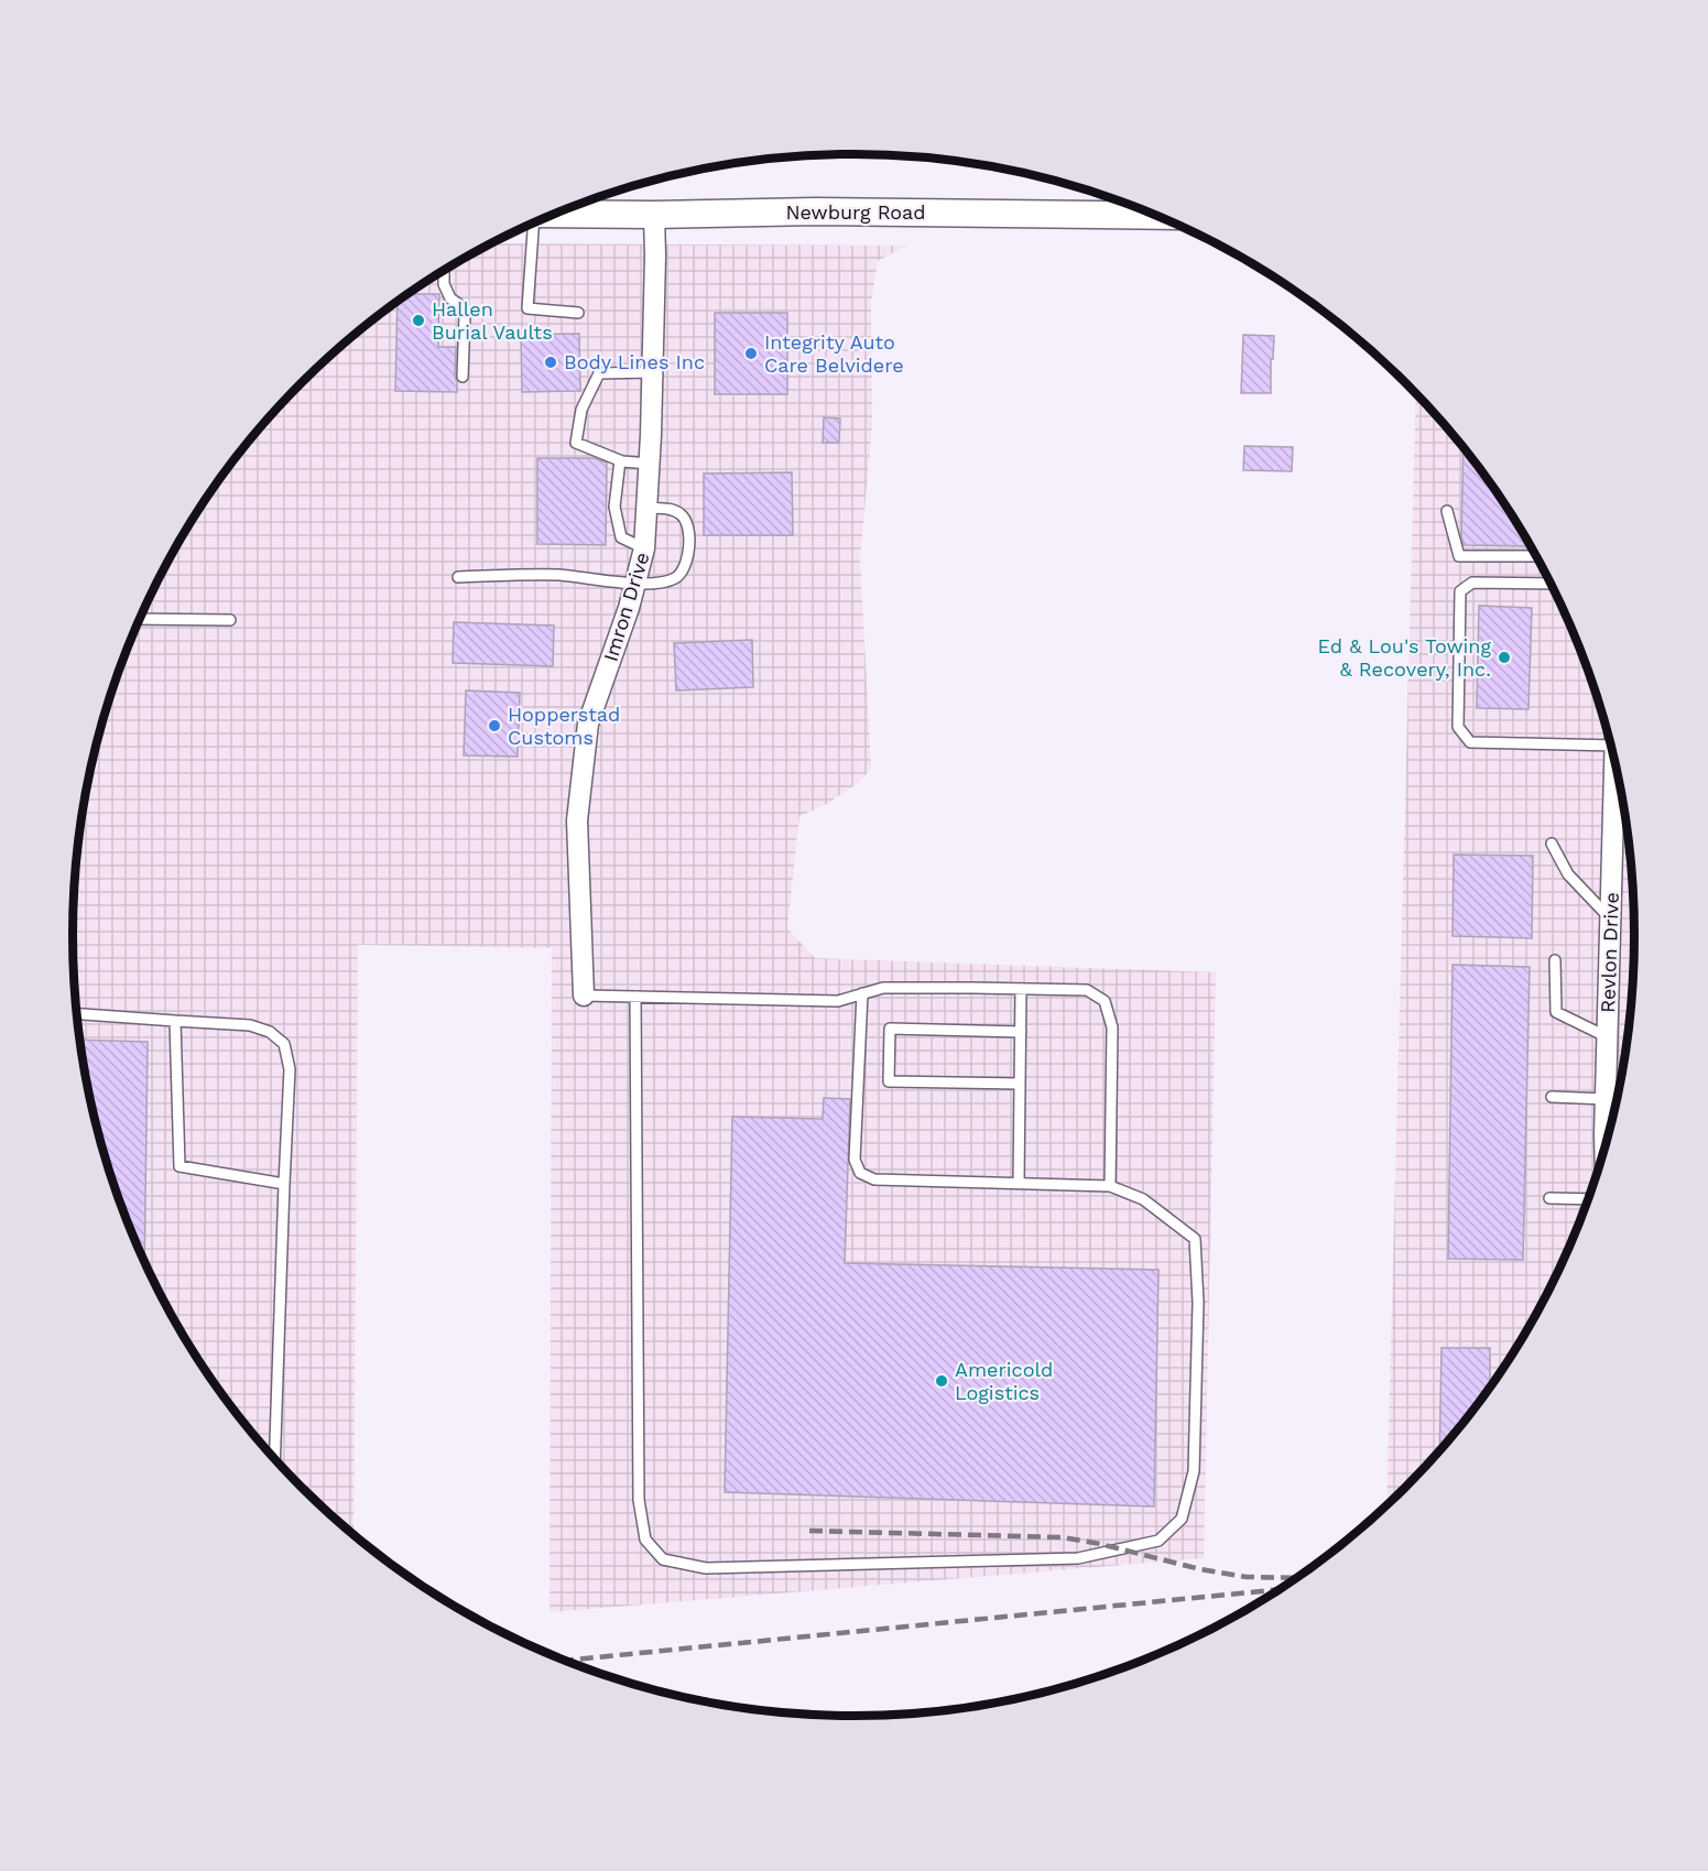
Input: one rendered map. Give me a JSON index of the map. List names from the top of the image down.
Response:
{
  "streets": {
    "main road": ["Newburg Road"],
    "street": ["Imron Drive", "Revlon Drive"]
  },
  "crossings": [
    ["Newburg Road", "Imron Drive"]
  ],
  "places": [
    "Hallen Burial Vaults",
    "Integrity Auto Care Belvidere",
    "Body Lines Inc",
    "Ed & Lou's Towing & Recovery, Inc.",
    "Hopperstad Customs",
    "Americold Logistics"
  ]
}
